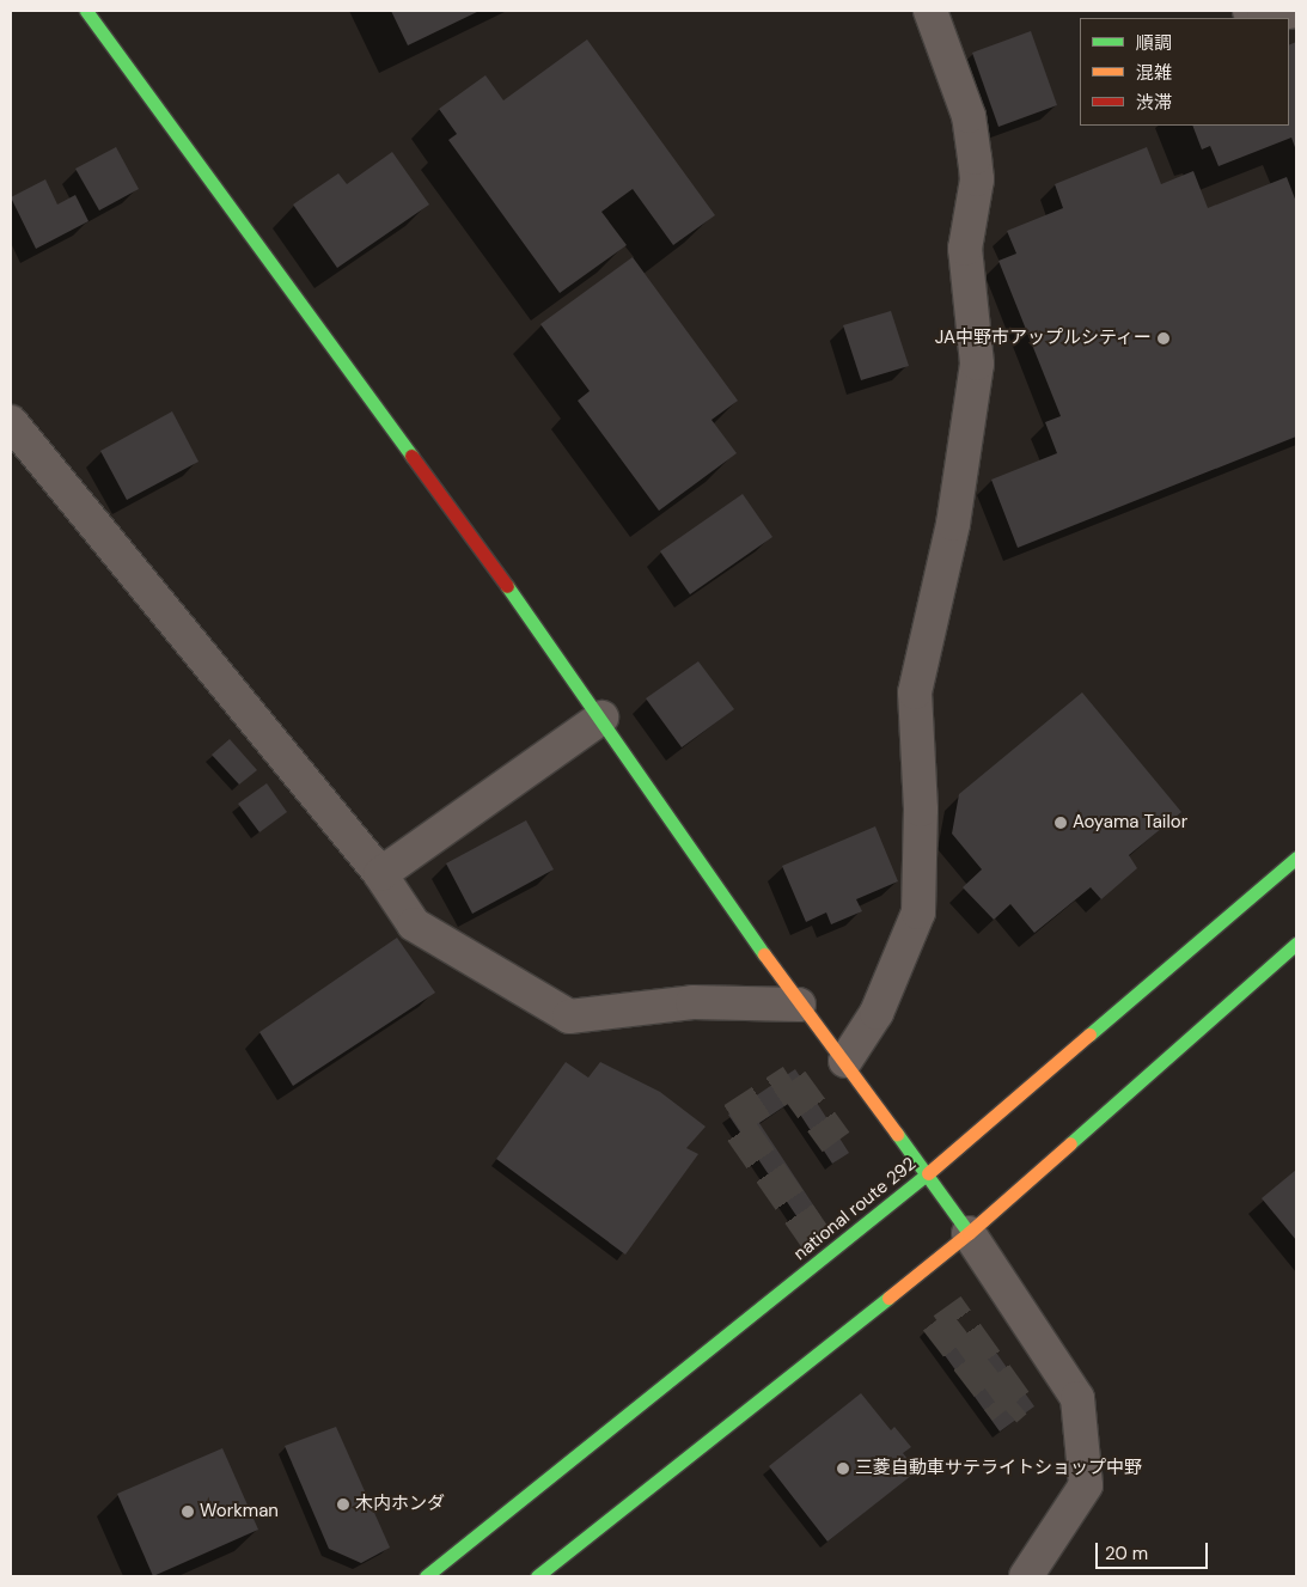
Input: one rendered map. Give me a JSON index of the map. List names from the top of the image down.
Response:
{
  "streets": {
    "main road": ["national route 292"]
  },
  "places": [
    "JA中野市アップルシティー",
    "Aoyama Tailor",
    "三菱自動車サテライトショップ中野",
    "木内ホンダ",
    "Workman"
  ],
  "legend": ["順調", "混雑", "渋滞"],
  "scale_bar": "20 m"
}
